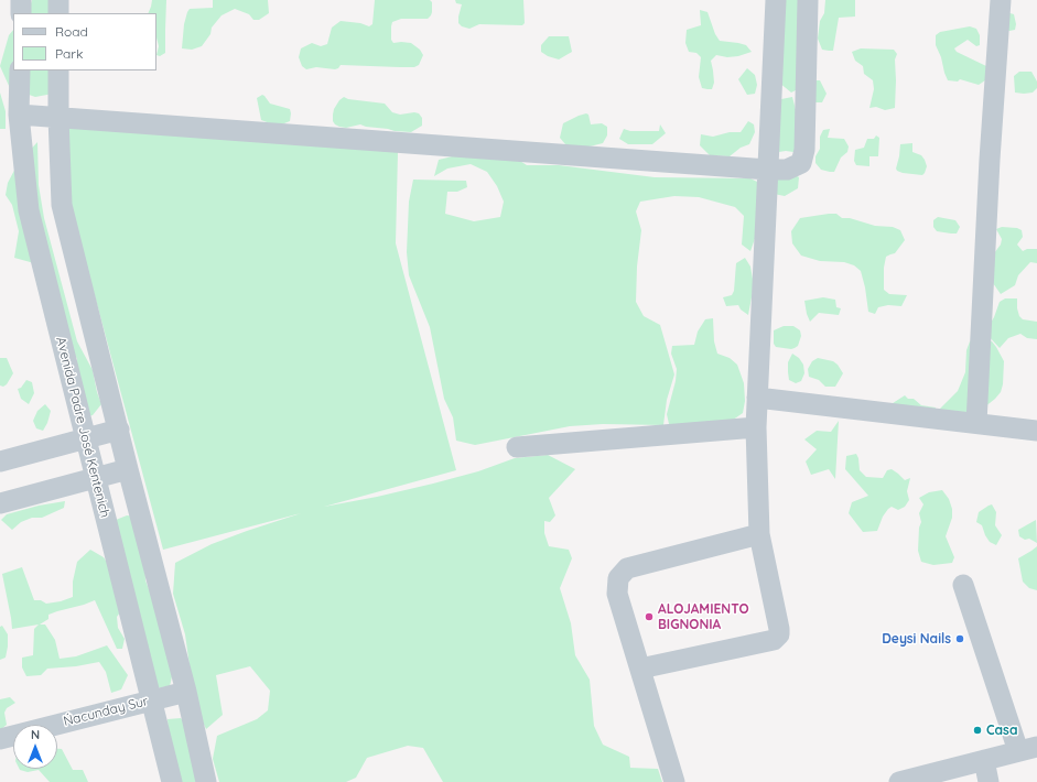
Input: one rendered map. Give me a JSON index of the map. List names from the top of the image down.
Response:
{
  "streets": {
    "street": ["Avenida Padre José Kentenich", "Ńacunday Sur"]
  },
  "crossings": [
    ["Avenida Padre José Kentenich", "Ńacunday Sur"]
  ],
  "places": ["ALOJAMIENTO BIGNONIA", "Deysi Nails", "Casa"],
  "legend": ["Road", "Park"],
  "north": "top"
}
